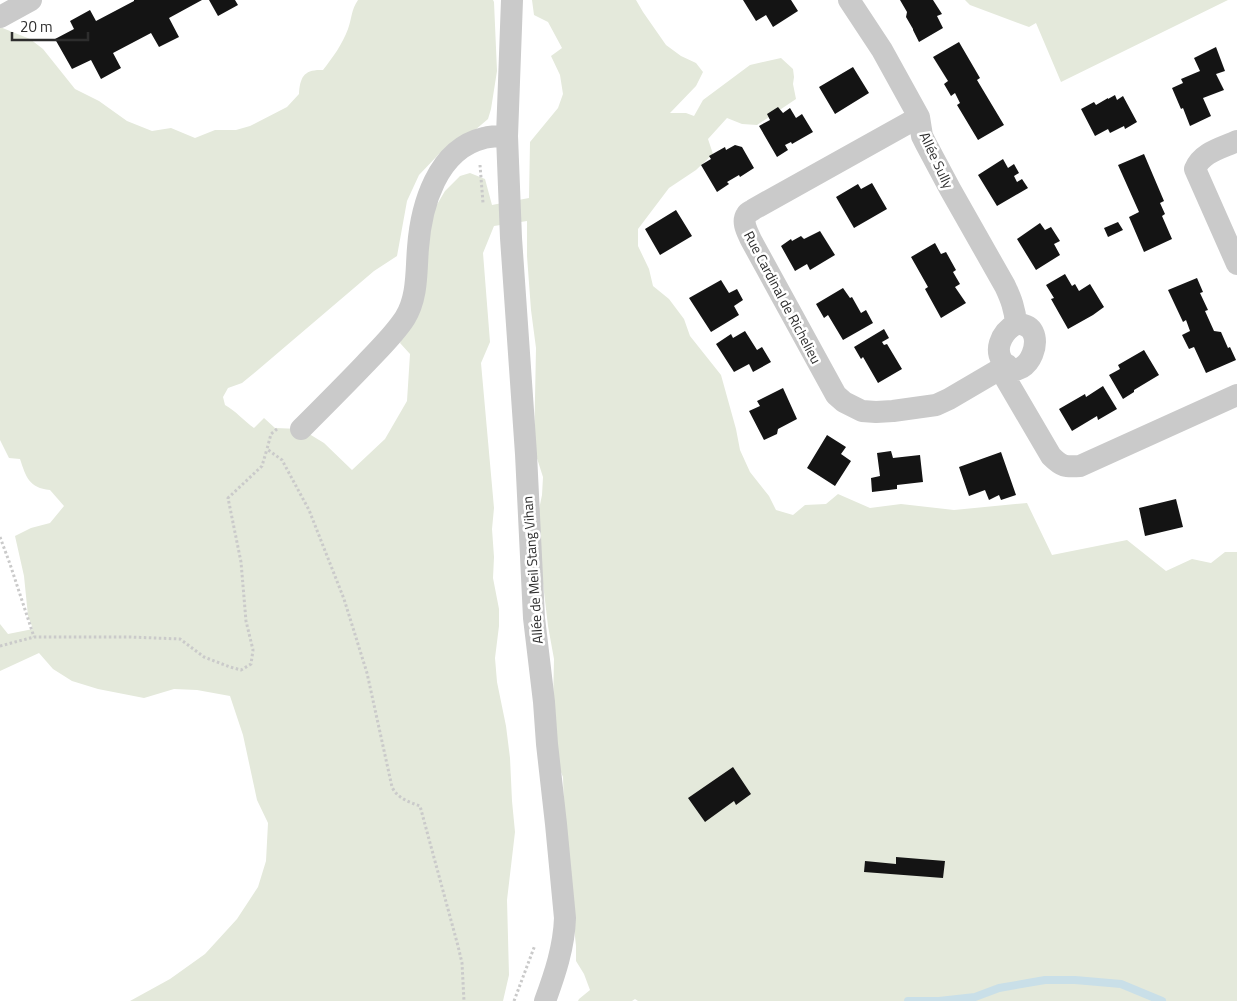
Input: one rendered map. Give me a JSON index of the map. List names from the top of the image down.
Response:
{
  "streets": {
    "street": ["Allée Sully", "Rue Cardinal de Richelieu", "Allée de Meil Stang Vihan"]
  },
  "crossings": [
    ["Allée Sully", "Rue Cardinal de Richelieu"]
  ],
  "scale_bar": "20 m"
}
